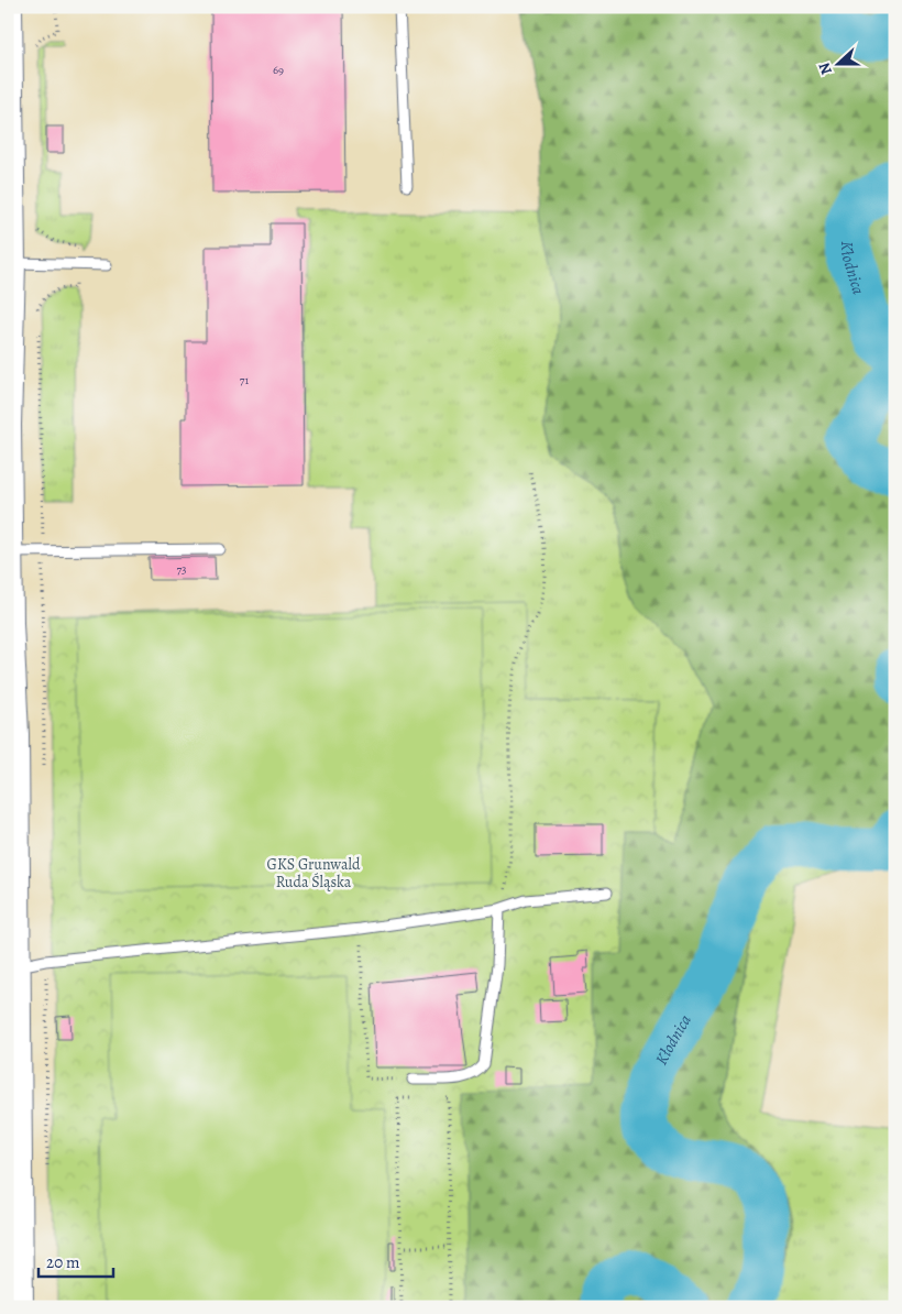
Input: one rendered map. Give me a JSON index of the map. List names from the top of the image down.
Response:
{
  "water": ["Kłodnica"],
  "parks": ["GKS Grunwald Ruda Śląska"],
  "house_numbers": ["69", "71", "73"],
  "scale_bar": "20 m",
  "north": "left"
}
